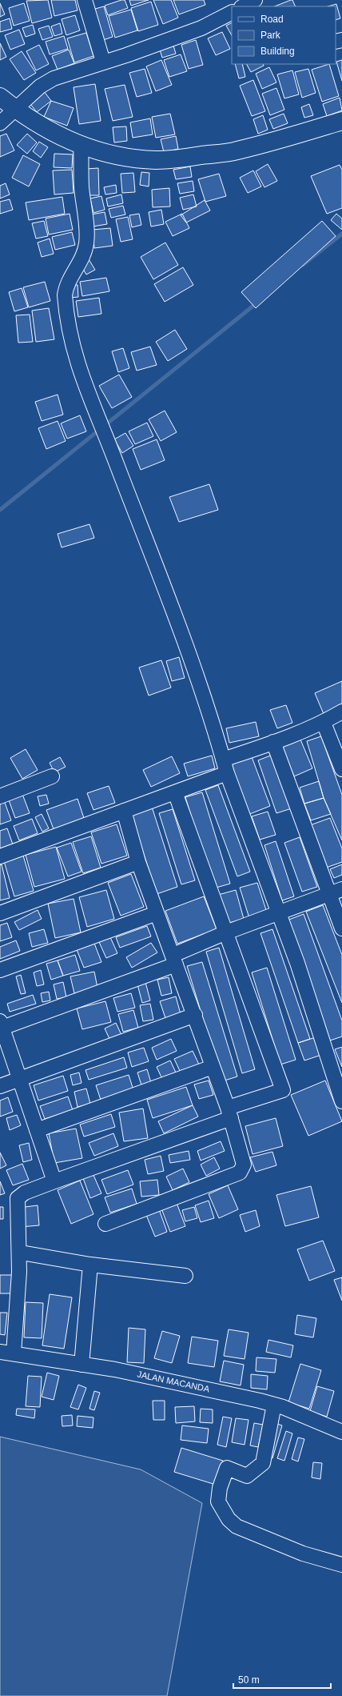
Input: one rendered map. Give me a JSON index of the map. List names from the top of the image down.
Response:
{
  "streets": {
    "street": ["JALAN MACANDA"]
  },
  "legend": ["Road", "Park", "Building"],
  "scale_bar": "50 m"
}
